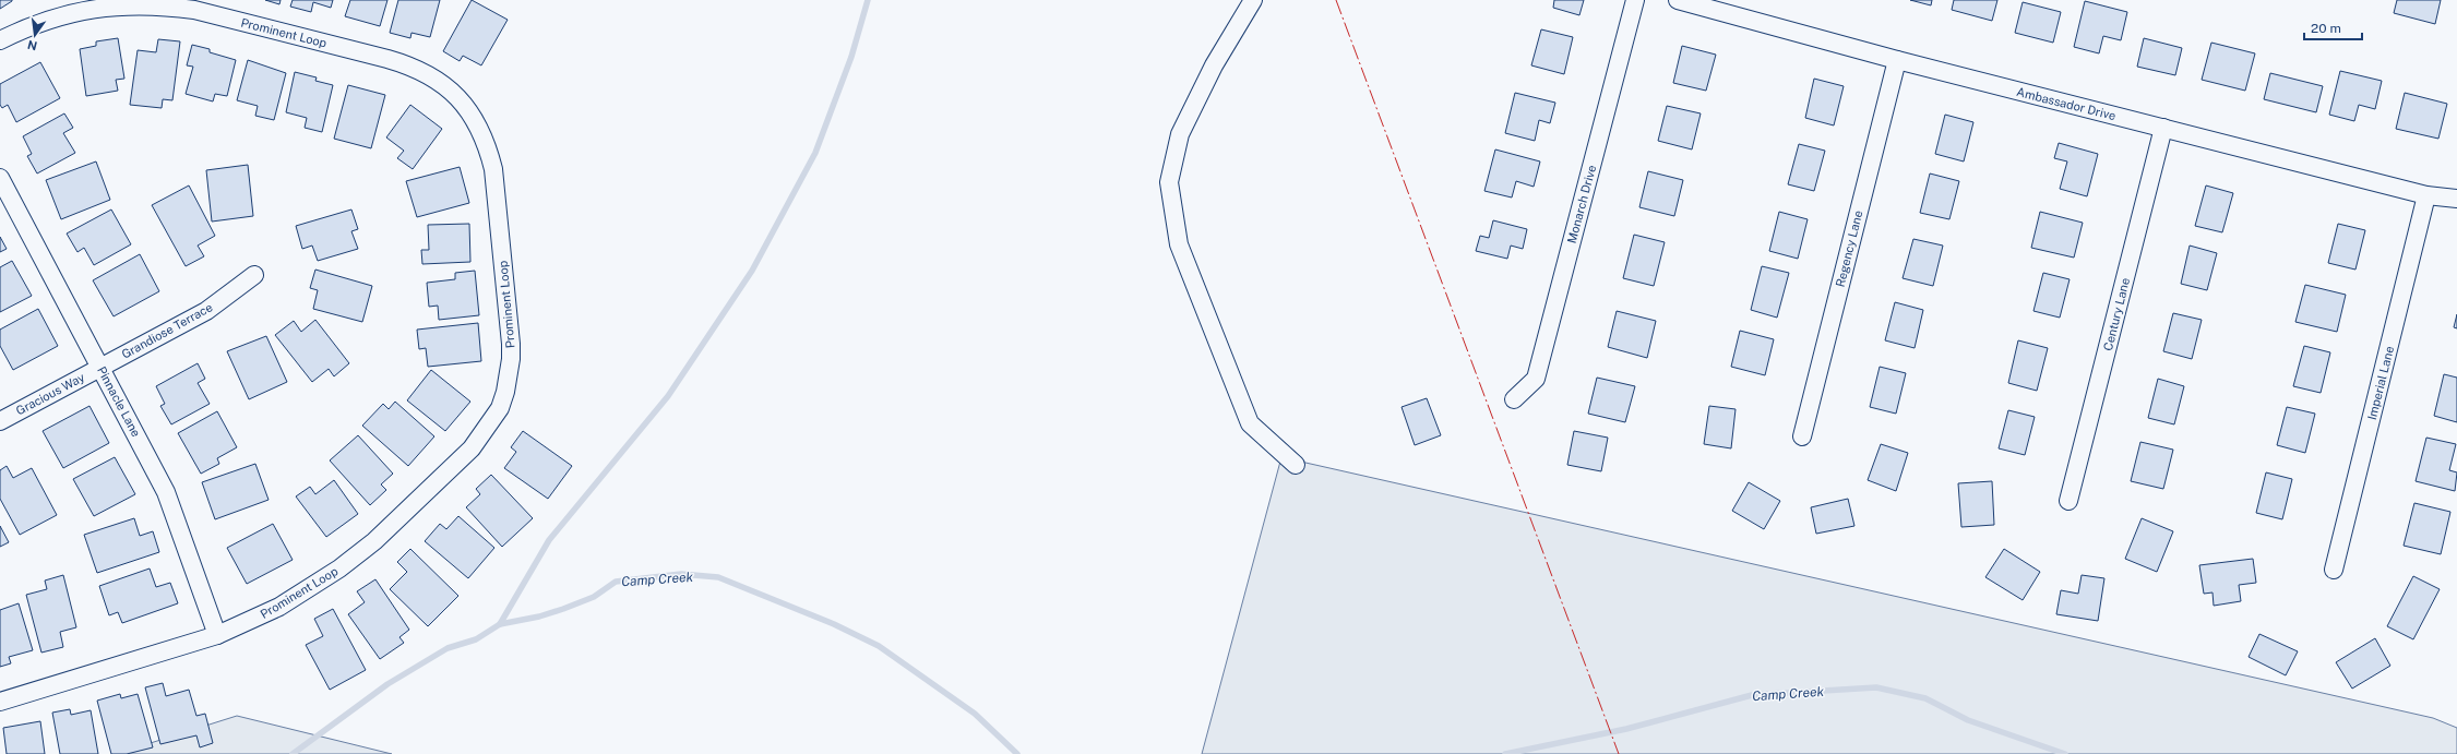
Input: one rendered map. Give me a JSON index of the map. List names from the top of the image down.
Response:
{
  "streets": {
    "street": [
      "Prominent Loop",
      "Ambassador Drive",
      "Monarch Drive",
      "Regency Lane",
      "Century Lane",
      "Grandiose Terrace",
      "Imperial Lane",
      "Gracious Way",
      "Pinnacle Lane"
    ]
  },
  "crossings": [
    ["Prominent Loop", "Pinnacle Lane"],
    ["Ambassador Drive", "Regency Lane"],
    ["Ambassador Drive", "Century Lane"],
    ["Ambassador Drive", "Imperial Lane"],
    ["Grandiose Terrace", "Gracious Way"],
    ["Grandiose Terrace", "Pinnacle Lane"],
    ["Gracious Way", "Pinnacle Lane"]
  ],
  "water": ["Camp Creek"],
  "scale_bar": "20 m",
  "north": "bottom"
}
